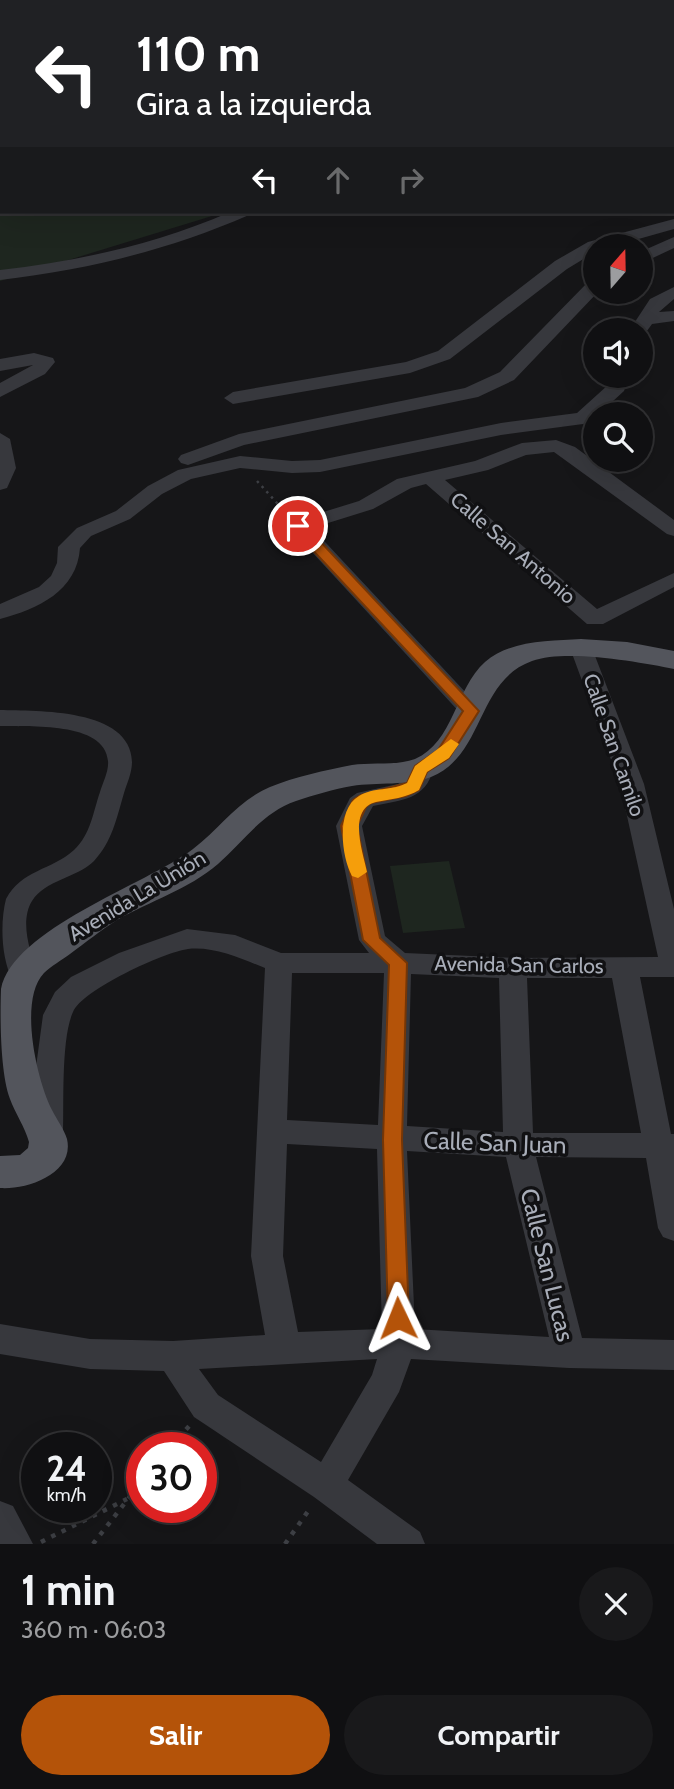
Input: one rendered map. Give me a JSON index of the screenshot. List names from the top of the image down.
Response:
{
  "streets": {
    "main road": ["Avenida La Unión"],
    "street": [
      "Calle San Antonio",
      "Calle San Camilo",
      "Avenida San Carlos",
      "Calle San Juan",
      "Calle San Lucas"
    ]
  },
  "crossings": [
    ["Calle San Camilo", "Avenida San Carlos"],
    ["Avenida San Carlos", "Calle San Lucas"],
    ["Calle San Juan", "Calle San Lucas"]
  ],
  "north": "top",
  "page": {
    "turn": ["110 m", "Gira a la izquierda"],
    "speed": "24 km/h",
    "limit": "30",
    "heading": ["1 min", "360 m · 06:03"],
    "buttons": ["Salir", "Compartir"]
  }
}
